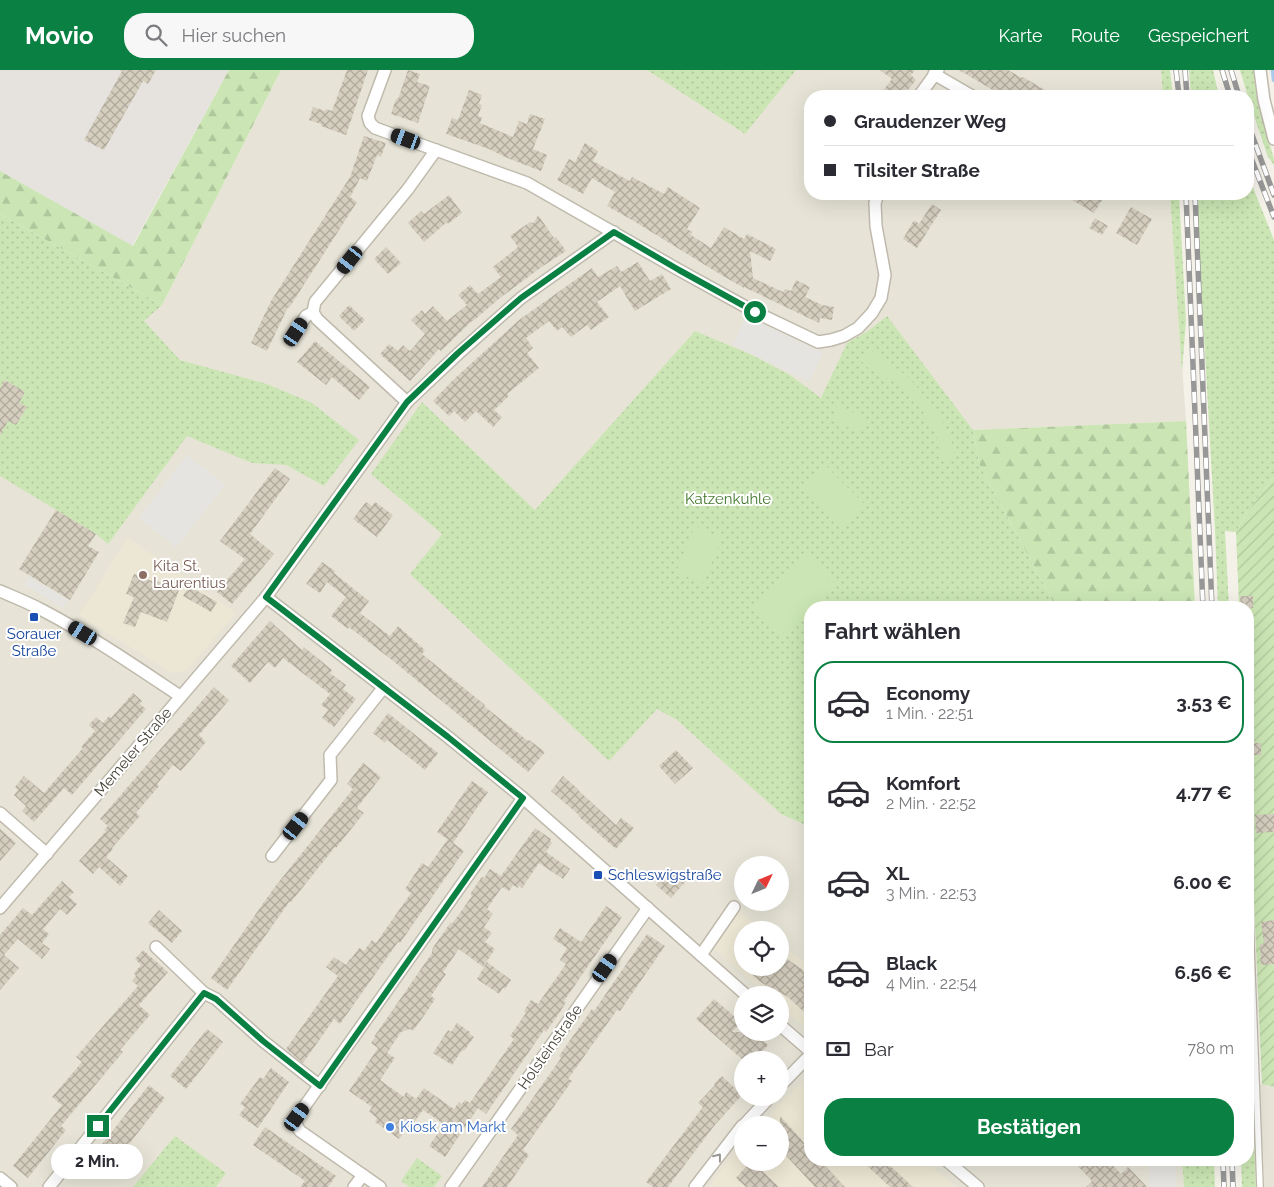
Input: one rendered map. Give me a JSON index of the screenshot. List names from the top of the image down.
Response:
{
  "streets": {
    "street": ["Memeler Straße", "Holsteinstraße"]
  },
  "parks": ["Katzenkuhle"],
  "places": {
    "other": ["Kita St. Laurentius", "Kiosk am Markt"],
    "transit": ["Sorauer Straße", "Schleswigstraße"]
  },
  "north": "top right",
  "page": {
    "header": "Movio",
    "search": "Hier suchen",
    "nav": ["Karte", "Route", "Gespeichert"],
    "banner": ["Graudenzer Weg", "Tilsiter Straße"],
    "heading": "Fahrt wählen",
    "list": [
      {
        "name": "Economy",
        "note": "1 Min. · 22:51",
        "value": "3.53 €"
      },
      {
        "name": "Komfort",
        "note": "2 Min. · 22:52",
        "value": "4.77 €"
      },
      {
        "name": "XL",
        "note": "3 Min. · 22:53",
        "value": "6.00 €"
      },
      {
        "name": "Black",
        "note": "4 Min. · 22:54",
        "value": "6.56 €"
      }
    ],
    "map_buttons": ["+", "−"],
    "pay": ["Bar", "780 m"],
    "buttons": "Bestätigen",
    "bubble": "2 Min."
  }
}
